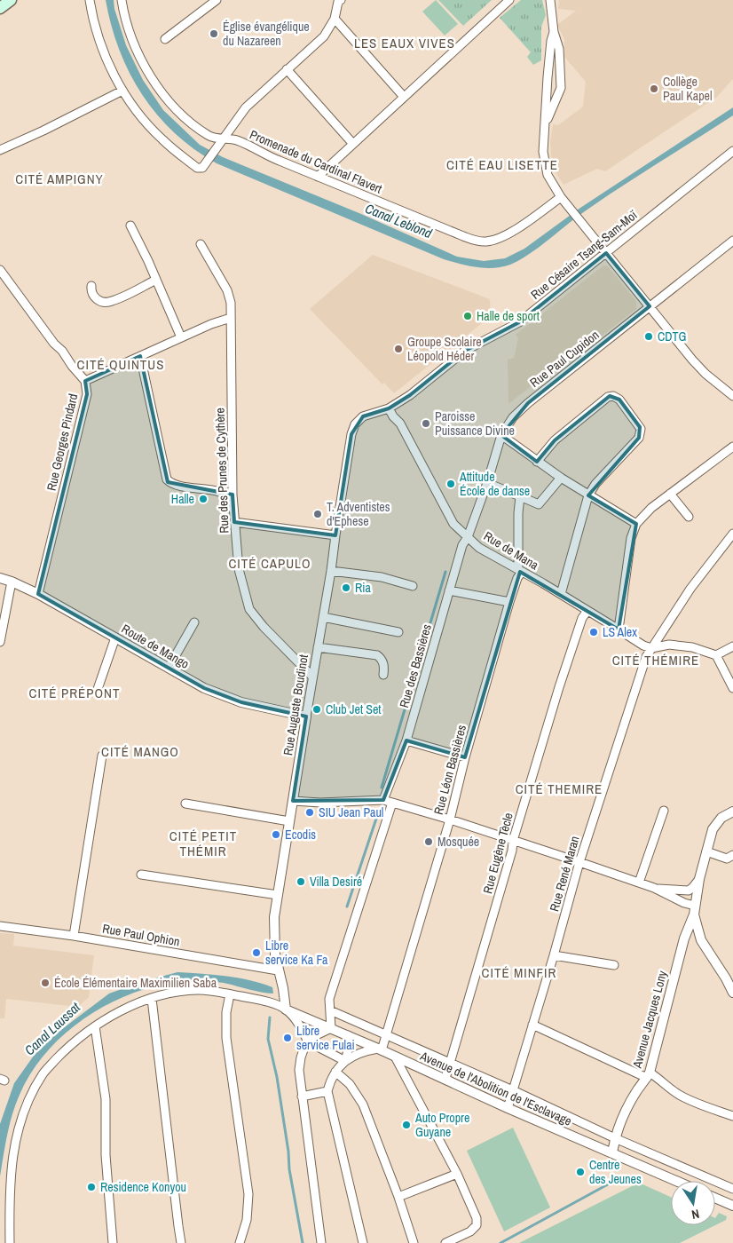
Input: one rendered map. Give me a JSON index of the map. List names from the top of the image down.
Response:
{
  "streets": {
    "street": [
      "Promenade du Cardinal Flavert",
      "Rue Césaire Tsang-Sam-Moï",
      "Rue Paul Cupidon",
      "Rue Georges Pindard",
      "Rue des Prunes de Cythère",
      "Rue de Mana",
      "Route de Mango",
      "Rue des Bassières",
      "Rue Auguste Boudinot",
      "Rue Léon Bassières",
      "Rue Eugène Tècle",
      "Rue René Maran",
      "Rue Paul Ophion",
      "Avenue Jacques Lony",
      "Avenue de l'Abolition de l'Esclavage"
    ]
  },
  "crossings": [
    ["Rue Césaire Tsang-Sam-Moï", "Rue de Mana"],
    ["Rue Césaire Tsang-Sam-Moï", "Rue Auguste Boudinot"],
    ["Rue Paul Cupidon", "Rue de Mana"],
    ["Rue Paul Cupidon", "Rue des Bassières"],
    ["Rue Georges Pindard", "Route de Mango"],
    ["Rue des Prunes de Cythère", "Rue Auguste Boudinot"],
    ["Rue de Mana", "Rue des Bassières"],
    ["Rue de Mana", "Rue Léon Bassières"],
    ["Rue de Mana", "Rue Eugène Tècle"],
    ["Rue de Mana", "Rue René Maran"],
    ["Route de Mango", "Rue Auguste Boudinot"],
    ["Rue Auguste Boudinot", "Rue Paul Ophion"],
    ["Rue Auguste Boudinot", "Avenue de l'Abolition de l'Esclavage"],
    ["Rue Léon Bassières", "Avenue de l'Abolition de l'Esclavage"],
    ["Rue Eugène Tècle", "Avenue de l'Abolition de l'Esclavage"],
    ["Rue René Maran", "Avenue de l'Abolition de l'Esclavage"],
    ["Avenue Jacques Lony", "Avenue de l'Abolition de l'Esclavage"]
  ],
  "districts": [
    "LES EAUX VIVES",
    "CITÉ EAU LISETTE",
    "CITÉ AMPIGNY",
    "CITÉ QUINTUS",
    "CITÉ CAPULO",
    "CITÉ THÉMIRE",
    "CITÉ PRÉPONT",
    "CITÉ MANGO",
    "CITÉ THEMIRE",
    "CITÉ PETIT THÉMIR",
    "CITÉ MINFIR"
  ],
  "water": ["Canal Leblond", "Canal Laussat"],
  "places": [
    "Église évangélique du Nazareen",
    "Collège Paul Kapel",
    "Halle de sport",
    "CDTG",
    "Groupe Scolaire Léopold Héder",
    "Paroisse Puissance Divine",
    "Attitude École de danse",
    "Halle",
    "T. Adventistes d'Ephese",
    "Ria",
    "LS Alex",
    "Club Jet Set",
    "SIU Jean Paul",
    "Ecodis",
    "Mosquée",
    "Villa Desiré",
    "Libre service Ka Fa",
    "École Élémentaire Maximilien Saba",
    "Libre service Fulai",
    "Auto Propre Guyane",
    "Centre des Jeunes",
    "Residence Konyou"
  ],
  "north": "bottom"
}
